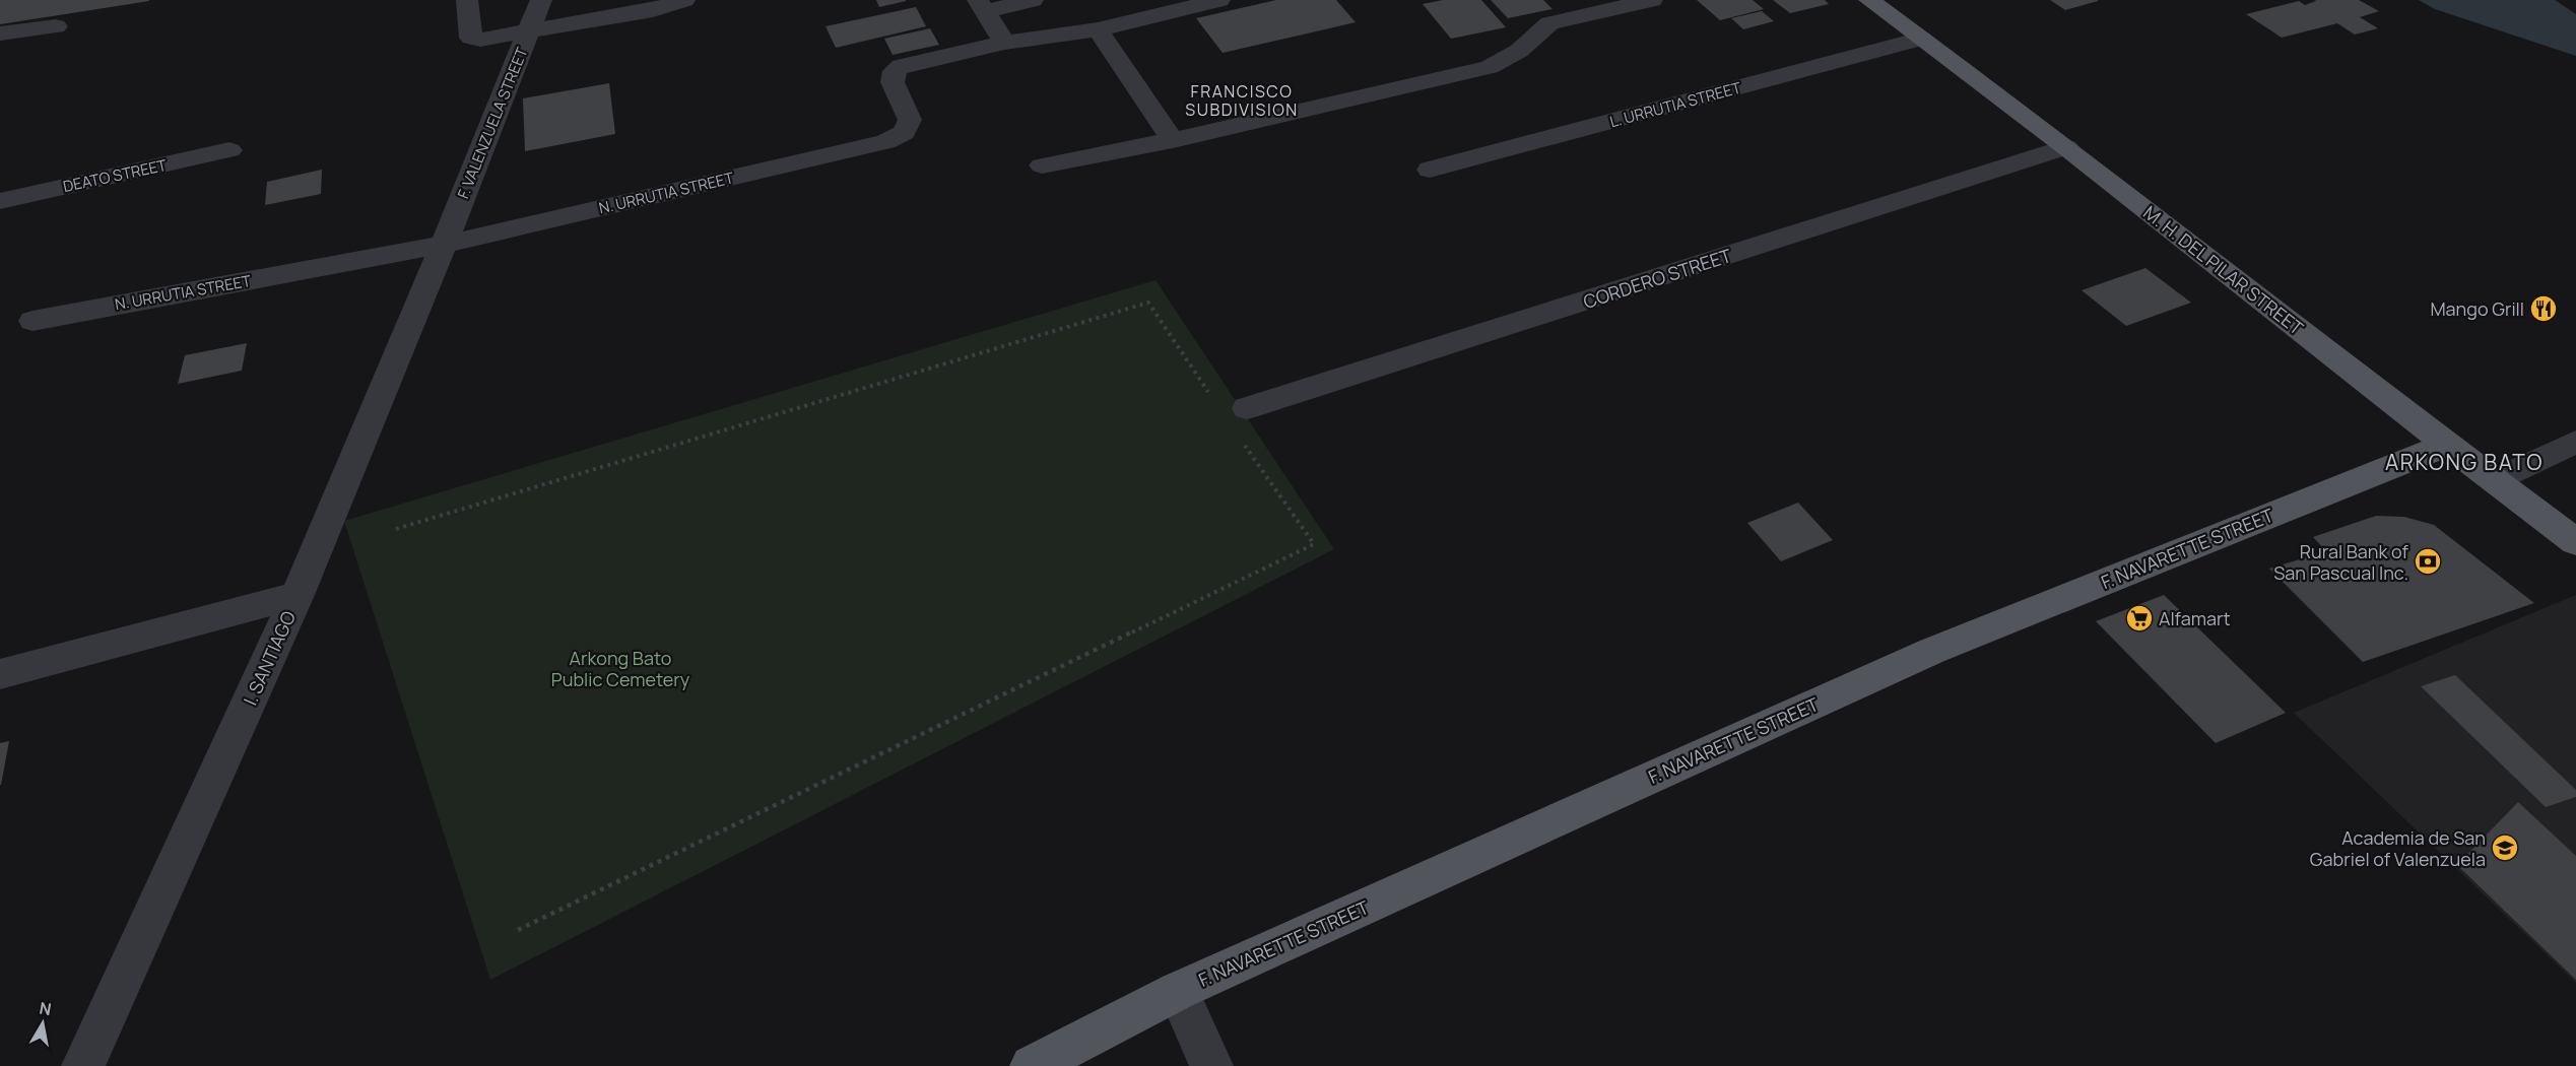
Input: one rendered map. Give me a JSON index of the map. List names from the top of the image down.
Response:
{
  "streets": {
    "main road": ["M. H. DEL PILAR STREET", "F. NAVARETTE STREET"],
    "street": [
      "L. URRUTIA STREET",
      "F. VALENZUELA STREET",
      "DEATO STREET",
      "N. URRUTIA STREET",
      "CORDERO STREET",
      "I. SANTIAGO"
    ]
  },
  "crossings": [
    ["L. URRUTIA STREET", "M. H. DEL PILAR STREET"],
    ["F. VALENZUELA STREET", "N. URRUTIA STREET"],
    ["F. VALENZUELA STREET", "I. SANTIAGO"],
    ["N. URRUTIA STREET", "I. SANTIAGO"],
    ["M. H. DEL PILAR STREET", "CORDERO STREET"],
    ["M. H. DEL PILAR STREET", "F. NAVARETTE STREET"]
  ],
  "districts": ["FRANCISCO SUBDIVISION", "ARKONG BATO"],
  "parks": ["Arkong Bato Public Cemetery"],
  "places": {
    "restaurant": ["Mango Grill"],
    "bank": ["Rural Bank of San Pascual Inc."],
    "supermarket": ["Alfamart"],
    "school or university": ["Academia de San Gabriel of Valenzuela"]
  },
  "north": "top"
}
